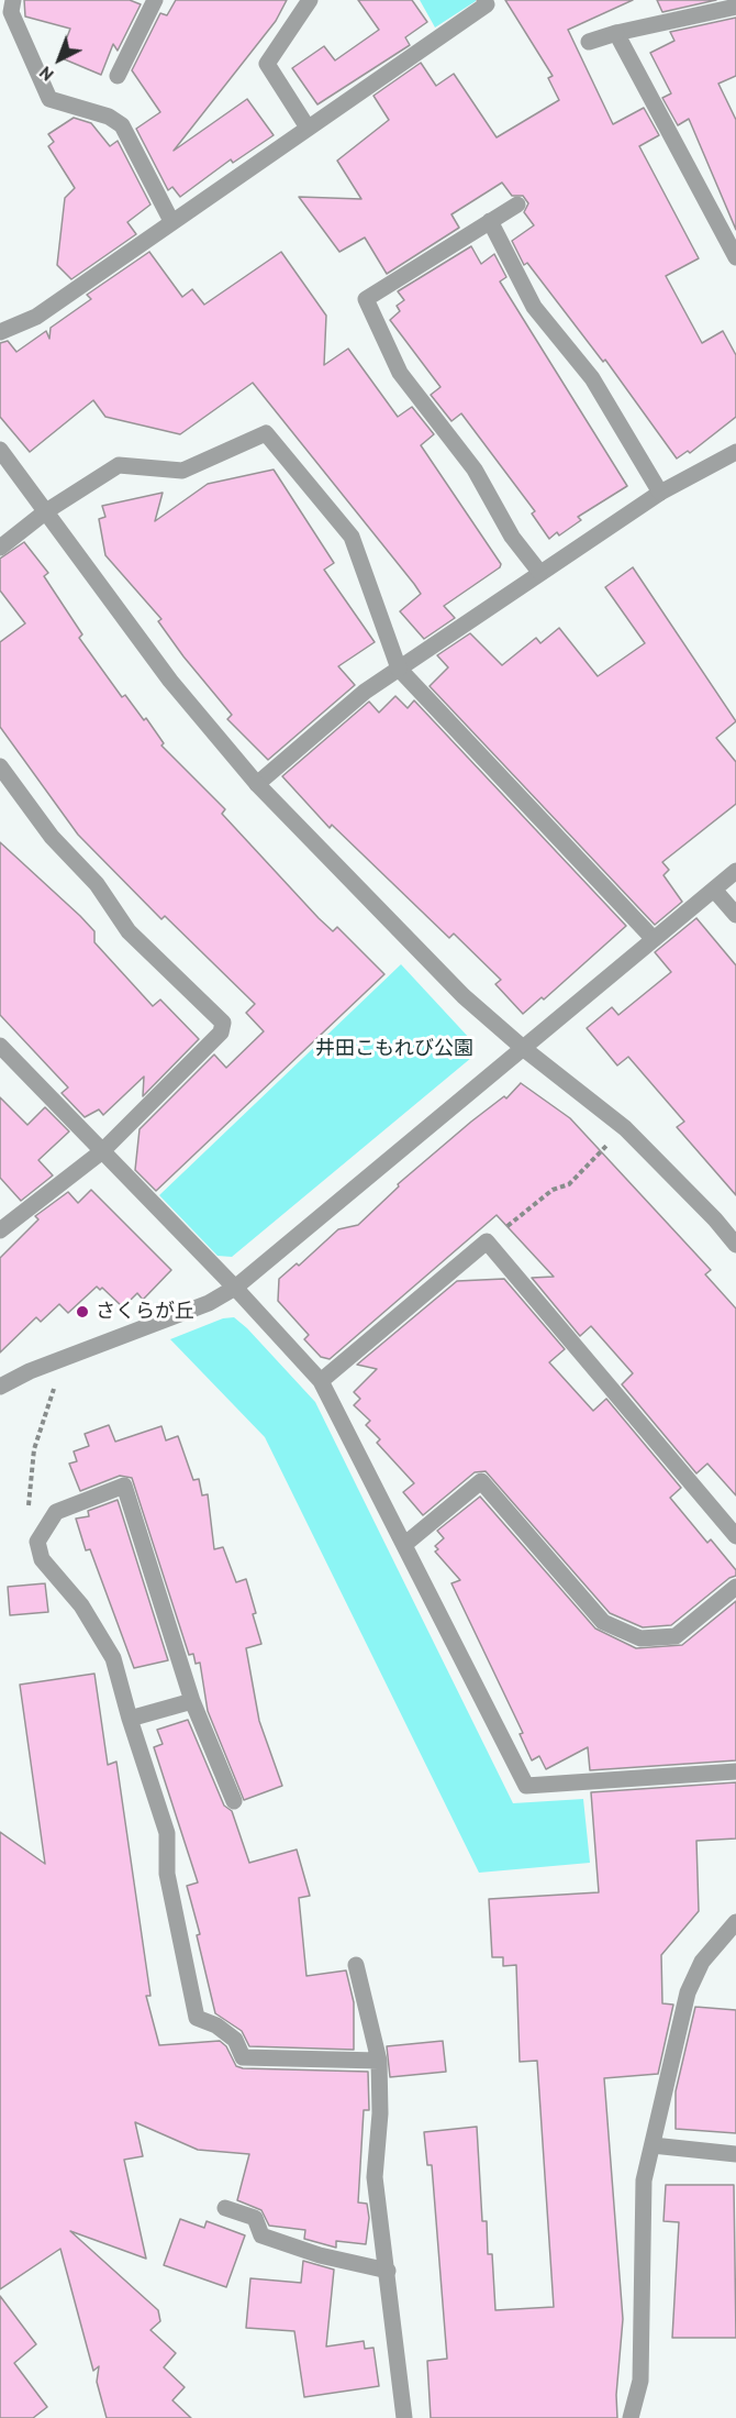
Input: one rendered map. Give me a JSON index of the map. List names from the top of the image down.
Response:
{
  "parks": ["井田こもれび公園"],
  "places": ["さくらが丘"],
  "north": "bottom left"
}
